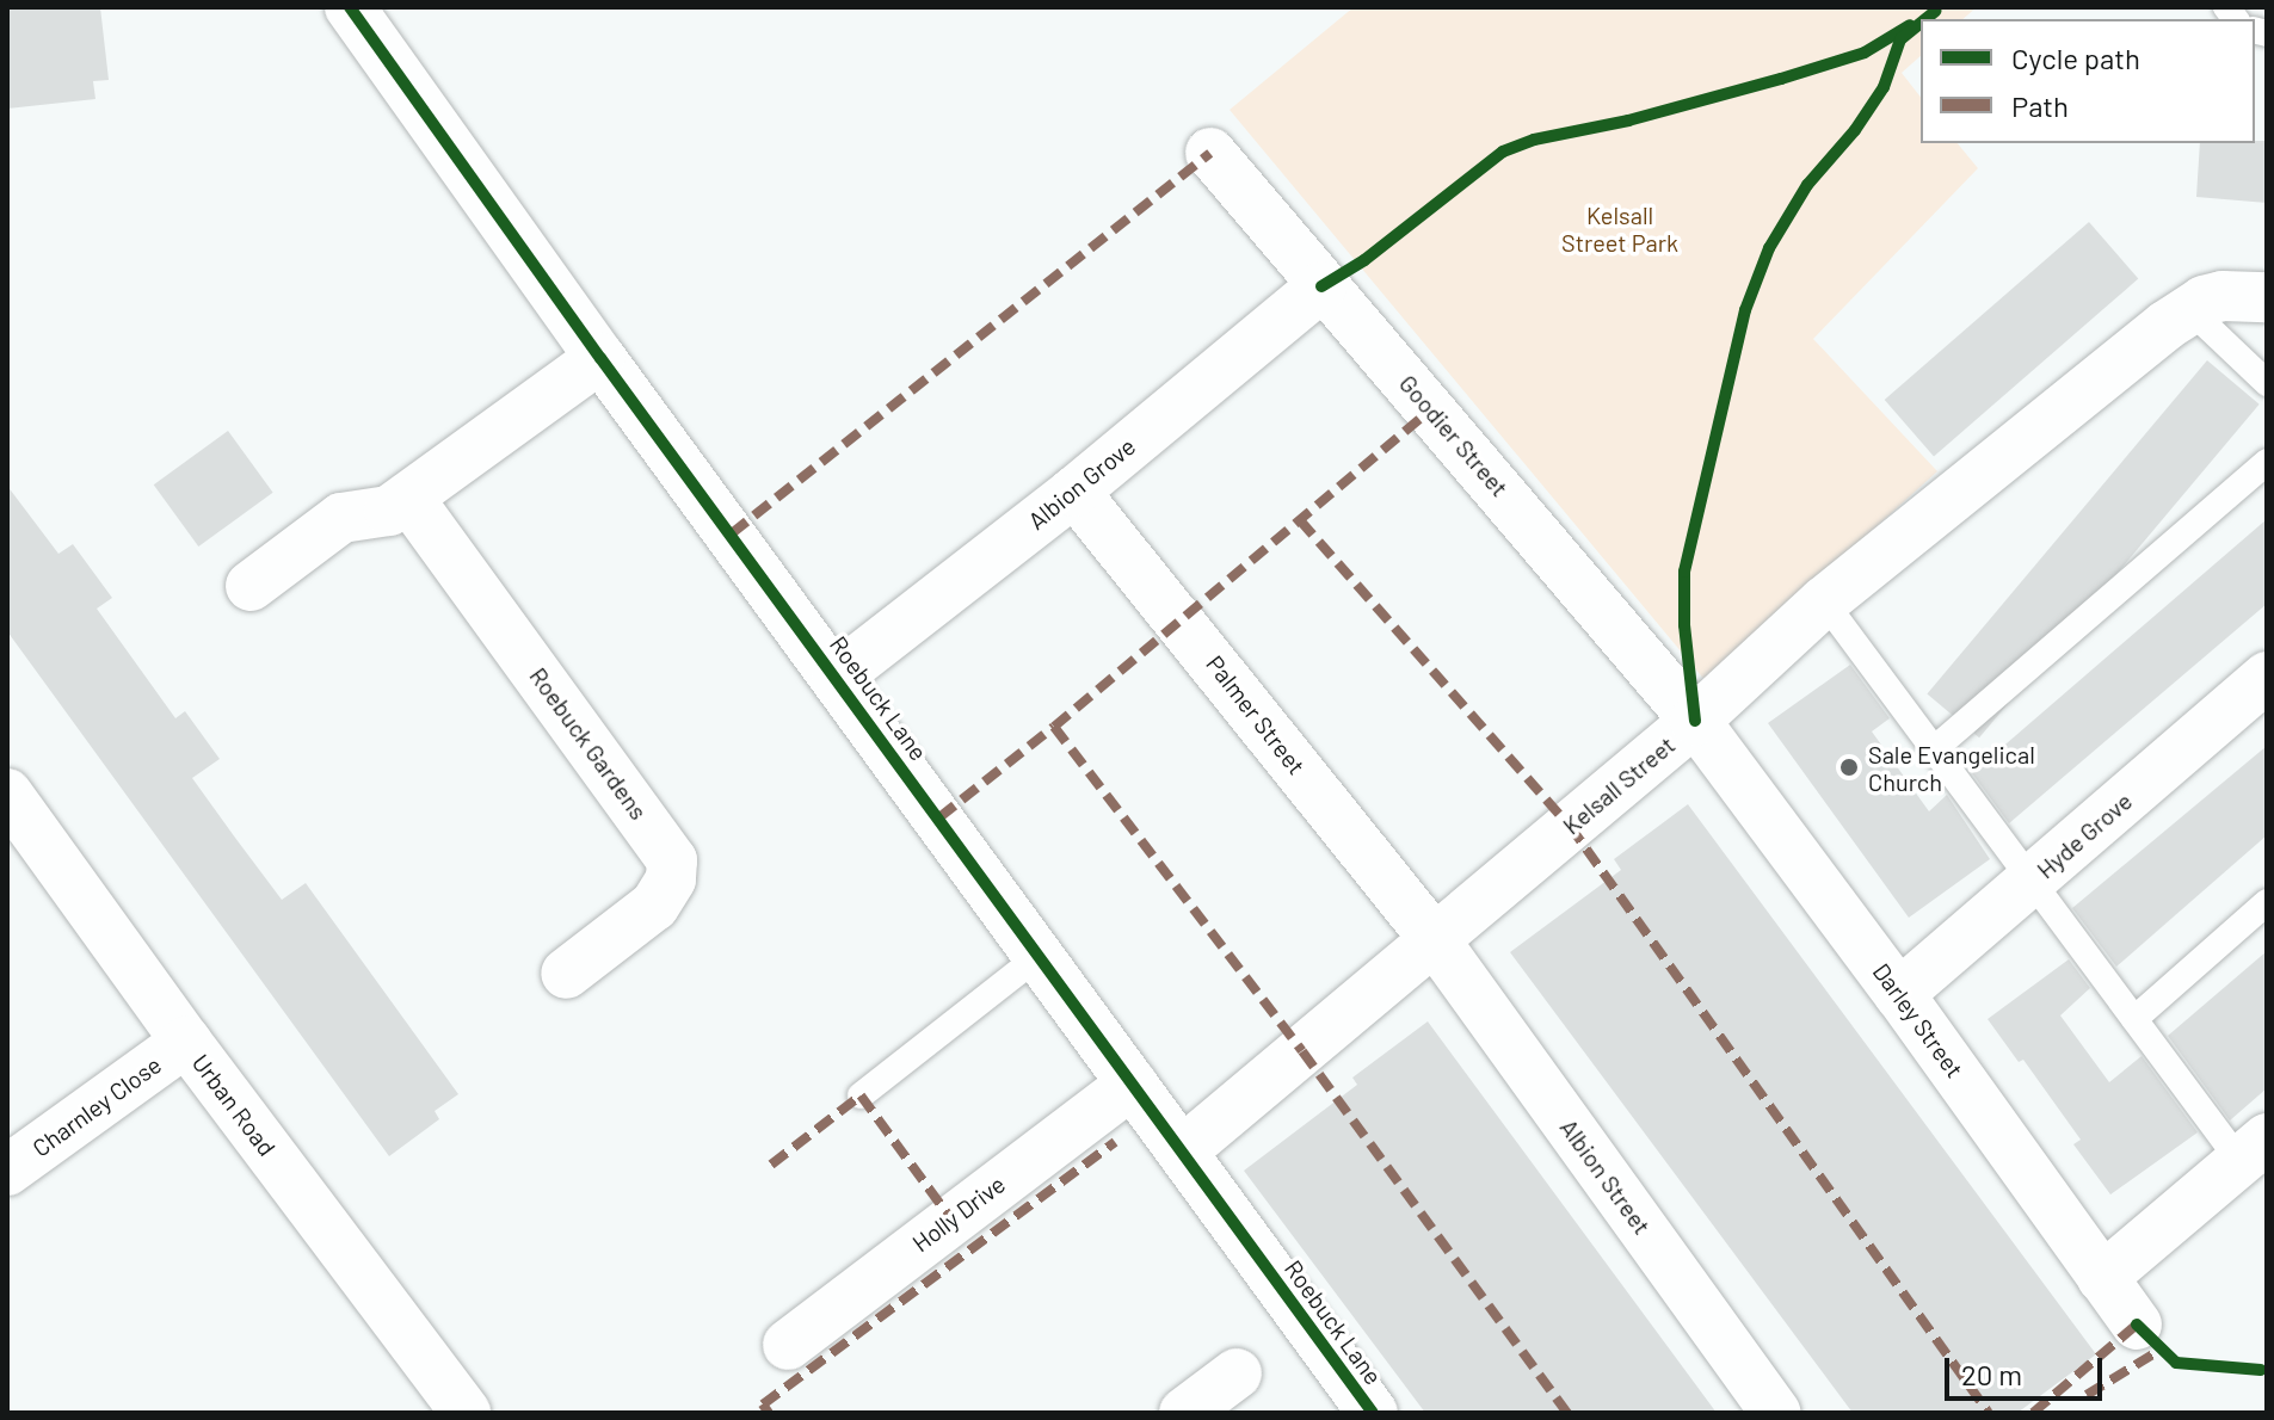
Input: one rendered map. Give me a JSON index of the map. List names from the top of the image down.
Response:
{
  "streets": {
    "street": [
      "Goodier Street",
      "Albion Grove",
      "Roebuck Lane",
      "Palmer Street",
      "Roebuck Gardens",
      "Kelsall Street",
      "Hyde Grove",
      "Darley Street",
      "Urban Road",
      "Charnley Close",
      "Albion Street",
      "Holly Drive"
    ]
  },
  "crossings": [
    ["Goodier Street", "Albion Grove"],
    ["Goodier Street", "Kelsall Street"],
    ["Goodier Street", "Darley Street"],
    ["Albion Grove", "Roebuck Lane"],
    ["Albion Grove", "Palmer Street"],
    ["Roebuck Lane", "Kelsall Street"],
    ["Roebuck Lane", "Holly Drive"],
    ["Palmer Street", "Kelsall Street"],
    ["Palmer Street", "Albion Street"],
    ["Kelsall Street", "Darley Street"],
    ["Kelsall Street", "Albion Street"],
    ["Hyde Grove", "Darley Street"],
    ["Urban Road", "Charnley Close"]
  ],
  "parks": ["Kelsall Street Park"],
  "places": ["Sale Evangelical Church"],
  "legend": ["Cycle path", "Path"],
  "scale_bar": "20 m"
}
